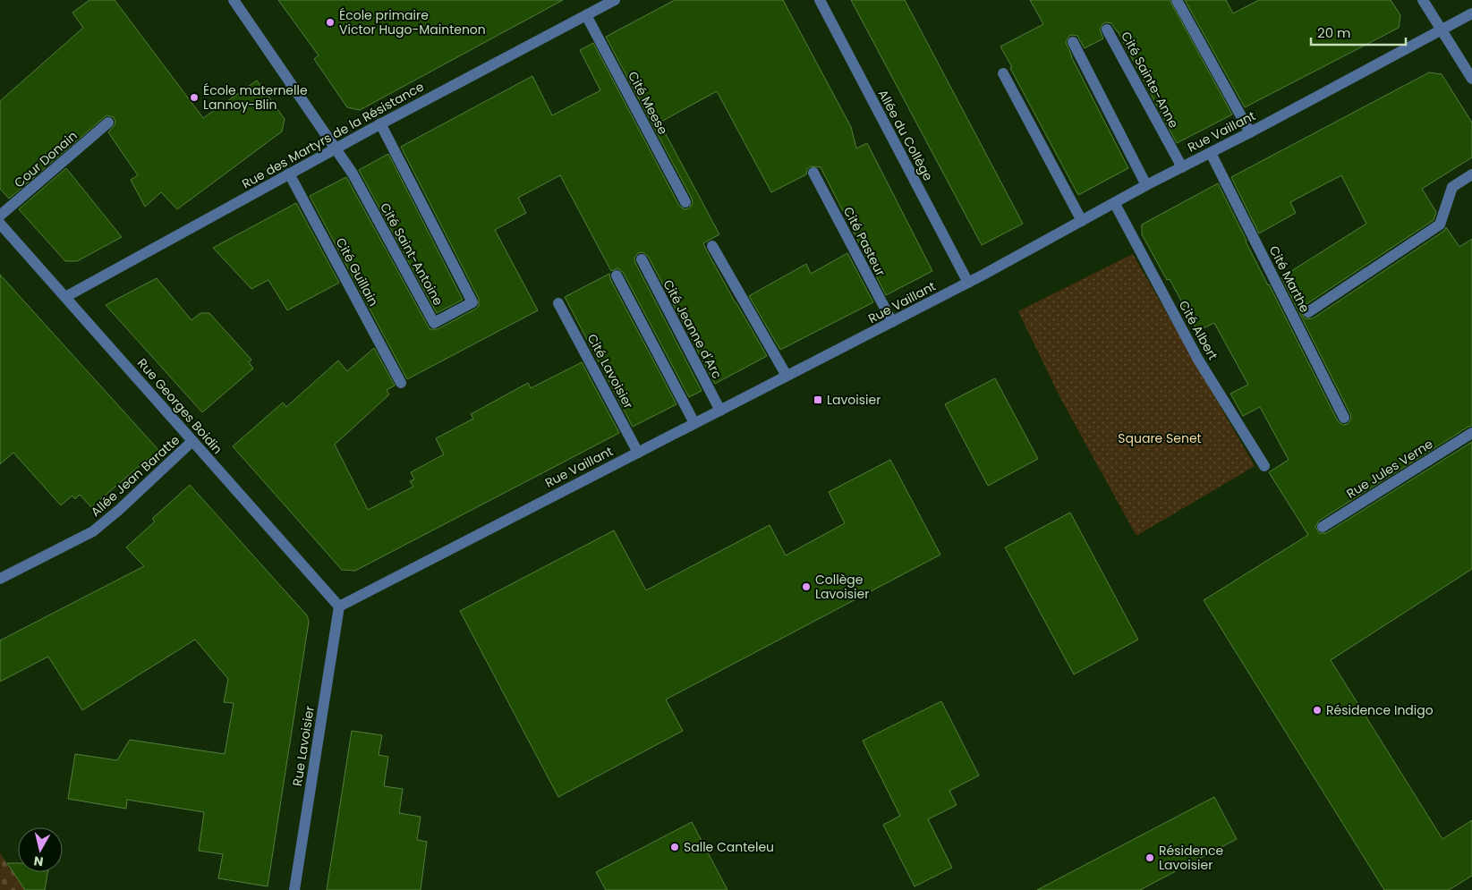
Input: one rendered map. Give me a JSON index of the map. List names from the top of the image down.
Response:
{
  "streets": {
    "street": [
      "Cité Sainte-Anne",
      "Cité Meese",
      "Rue Vaillant",
      "Rue des Martyrs de la Résistance",
      "Allée du Collège",
      "Cour Donain",
      "Cité Pasteur",
      "Cité Saint-Antoine",
      "Cité Guillain",
      "Cité Marthe",
      "Cité Jeanne d'Arc",
      "Cité Albert",
      "Cité Lavoisier",
      "Rue Georges Boidin",
      "Rue Jules Verne",
      "Allée Jean Baratte",
      "Rue Lavoisier"
    ]
  },
  "crossings": [
    ["Cité Sainte-Anne", "Rue Vaillant"],
    ["Cité Meese", "Rue des Martyrs de la Résistance"],
    ["Rue Vaillant", "Allée du Collège"],
    ["Rue Vaillant", "Cité Pasteur"],
    ["Rue Vaillant", "Cité Marthe"],
    ["Rue Vaillant", "Cité Jeanne d'Arc"],
    ["Rue Vaillant", "Cité Albert"],
    ["Rue Vaillant", "Cité Lavoisier"],
    ["Rue Vaillant", "Rue Georges Boidin"],
    ["Rue Vaillant", "Rue Lavoisier"],
    ["Rue des Martyrs de la Résistance", "Cité Saint-Antoine"],
    ["Rue des Martyrs de la Résistance", "Cité Guillain"],
    ["Rue des Martyrs de la Résistance", "Rue Georges Boidin"],
    ["Rue Georges Boidin", "Allée Jean Baratte"],
    ["Rue Georges Boidin", "Rue Lavoisier"]
  ],
  "parks": ["Square Senet"],
  "places": {
    "other": [
      "École primaire Victor Hugo-Maintenon",
      "École maternelle Lannoy-Blin",
      "Collège Lavoisier",
      "Résidence Indigo",
      "Salle Canteleu",
      "Résidence Lavoisier"
    ],
    "transit": ["Lavoisier"]
  },
  "scale_bar": "20 m",
  "north": "bottom"
}
